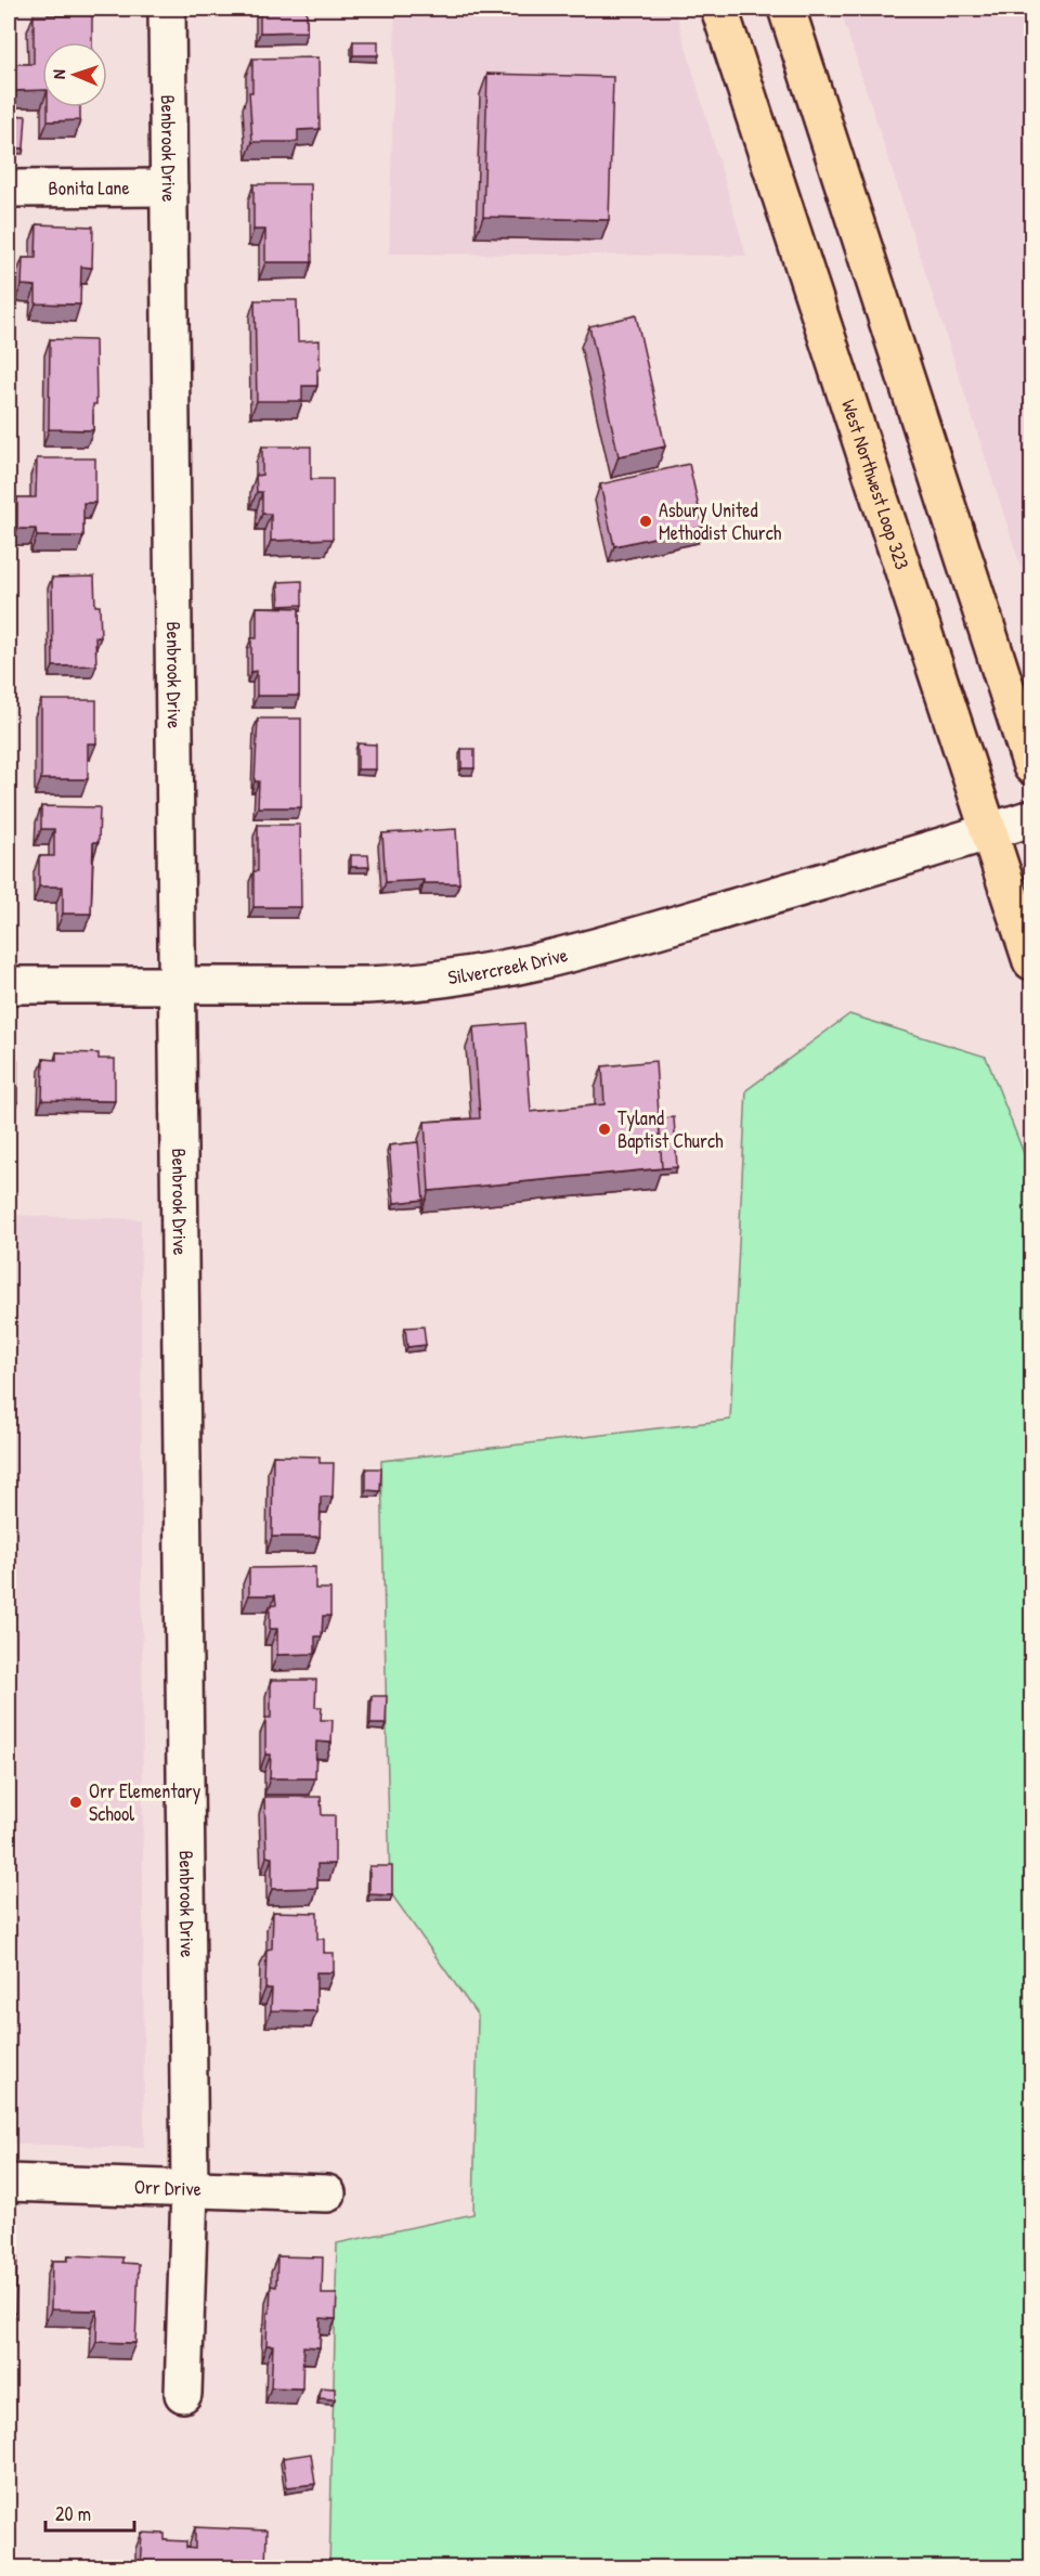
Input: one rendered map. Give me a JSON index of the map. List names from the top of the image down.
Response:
{
  "streets": {
    "highway": ["West Northwest Loop 323"],
    "street": [
      "Benbrook Drive",
      "Bonita Lane",
      "Silvercreek Drive",
      "Orr Drive"
    ]
  },
  "crossings": [
    ["Benbrook Drive", "Bonita Lane"],
    ["Benbrook Drive", "Silvercreek Drive"],
    ["Benbrook Drive", "Orr Drive"],
    ["West Northwest Loop 323", "Silvercreek Drive"]
  ],
  "places": ["Asbury United Methodist Church", "Tyland Baptist Church", "Orr Elementary School"],
  "scale_bar": "20 m",
  "north": "left"
}
